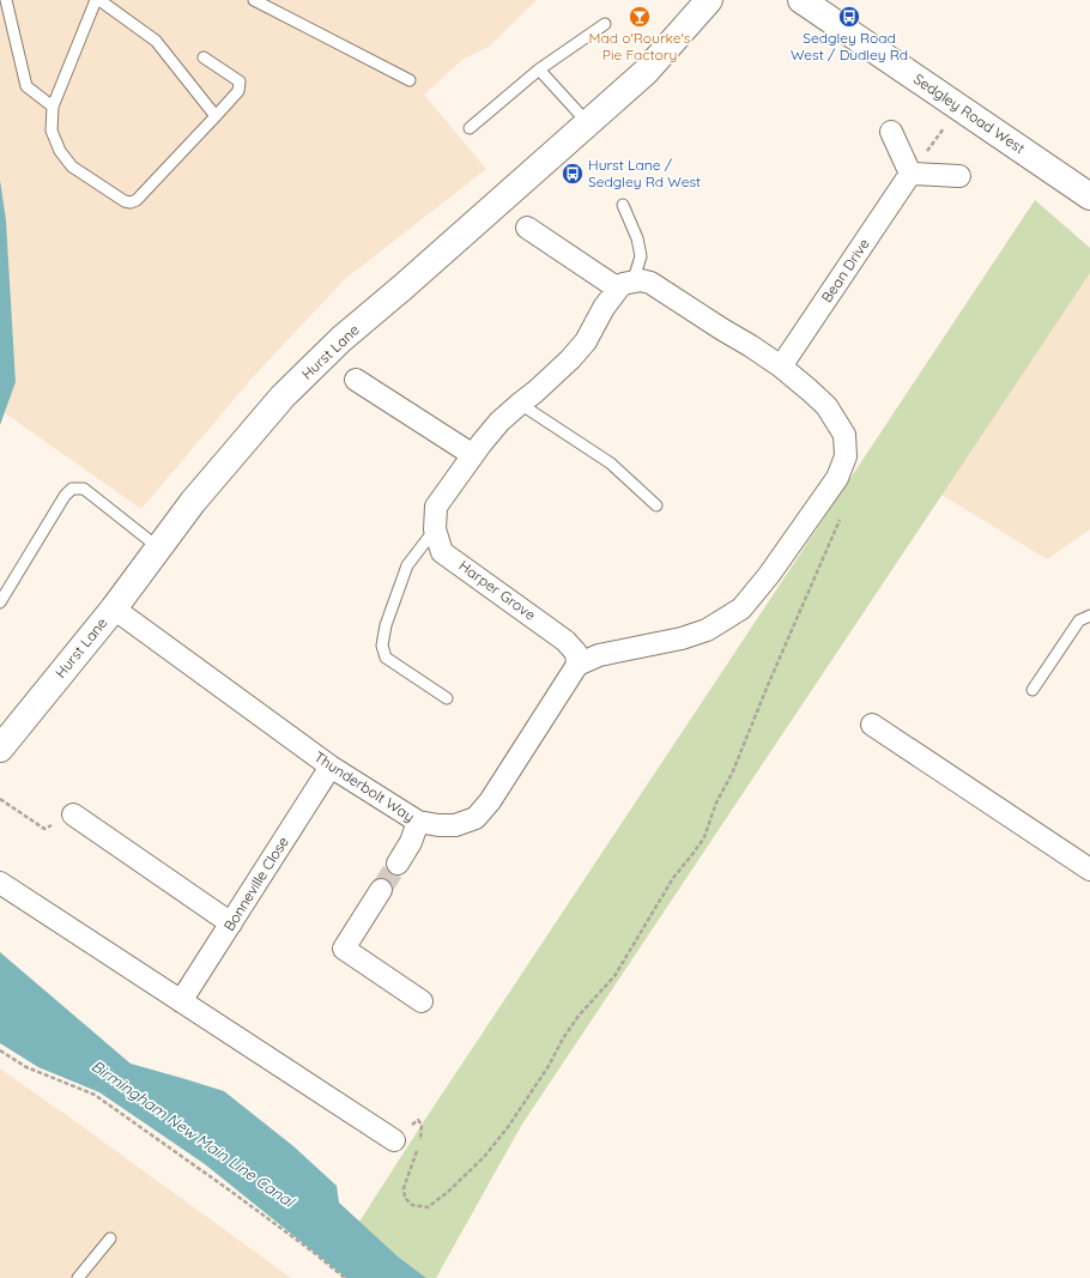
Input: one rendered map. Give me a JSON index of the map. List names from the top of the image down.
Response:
{
  "streets": {
    "main road": ["Sedgley Road West", "Hurst Lane"],
    "street": [
      "Bean Drive",
      "Harper Grove",
      "Thunderbolt Way",
      "Bonneville Close"
    ]
  },
  "crossings": [
    ["Hurst Lane", "Thunderbolt Way"],
    ["Harper Grove", "Thunderbolt Way"],
    ["Thunderbolt Way", "Bonneville Close"]
  ],
  "water": ["Birmingham New Main Line Canal"],
  "places": {
    "bar": ["Mad o'Rourke's Pie Factory"],
    "bus stop": ["Sedgley Road West / Dudley Rd", "Hurst Lane / Sedgley Rd West"]
  }
}
